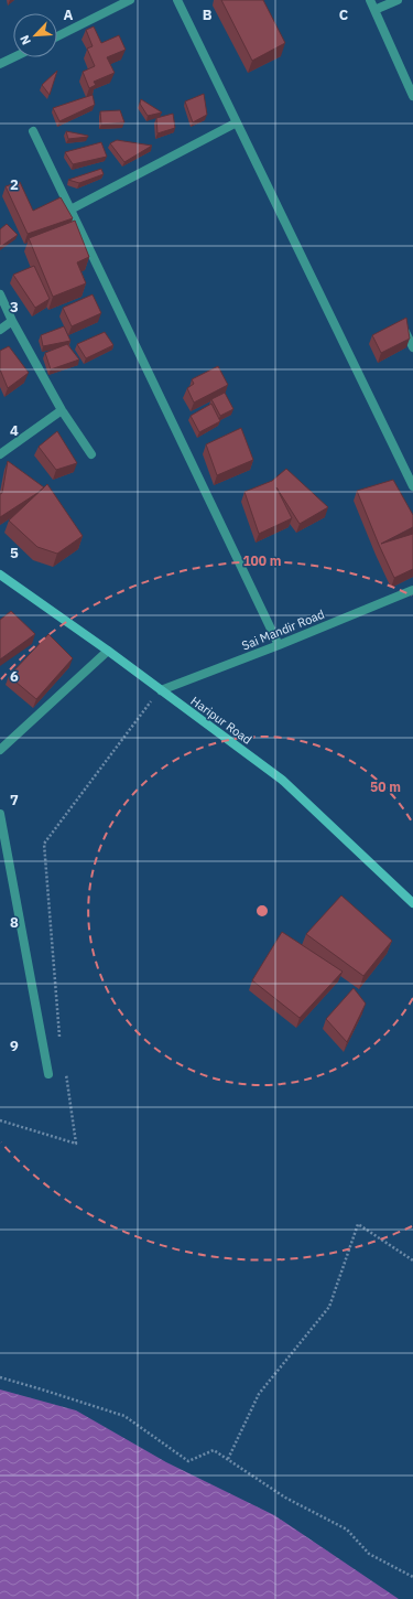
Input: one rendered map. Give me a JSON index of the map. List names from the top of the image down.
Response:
{
  "streets": {
    "street": ["Sai Mandir Road", "Haripur Road"]
  },
  "crossings": [
    ["Sai Mandir Road", "Haripur Road"]
  ],
  "north": "bottom left",
  "grid": {
    "columns": ["A", "B", "C"],
    "rows": [
      "2",
      "3",
      "4",
      "5",
      "6",
      "7",
      "8",
      "9"
    ]
  },
  "rings": ["100 m", "50 m"]
}
